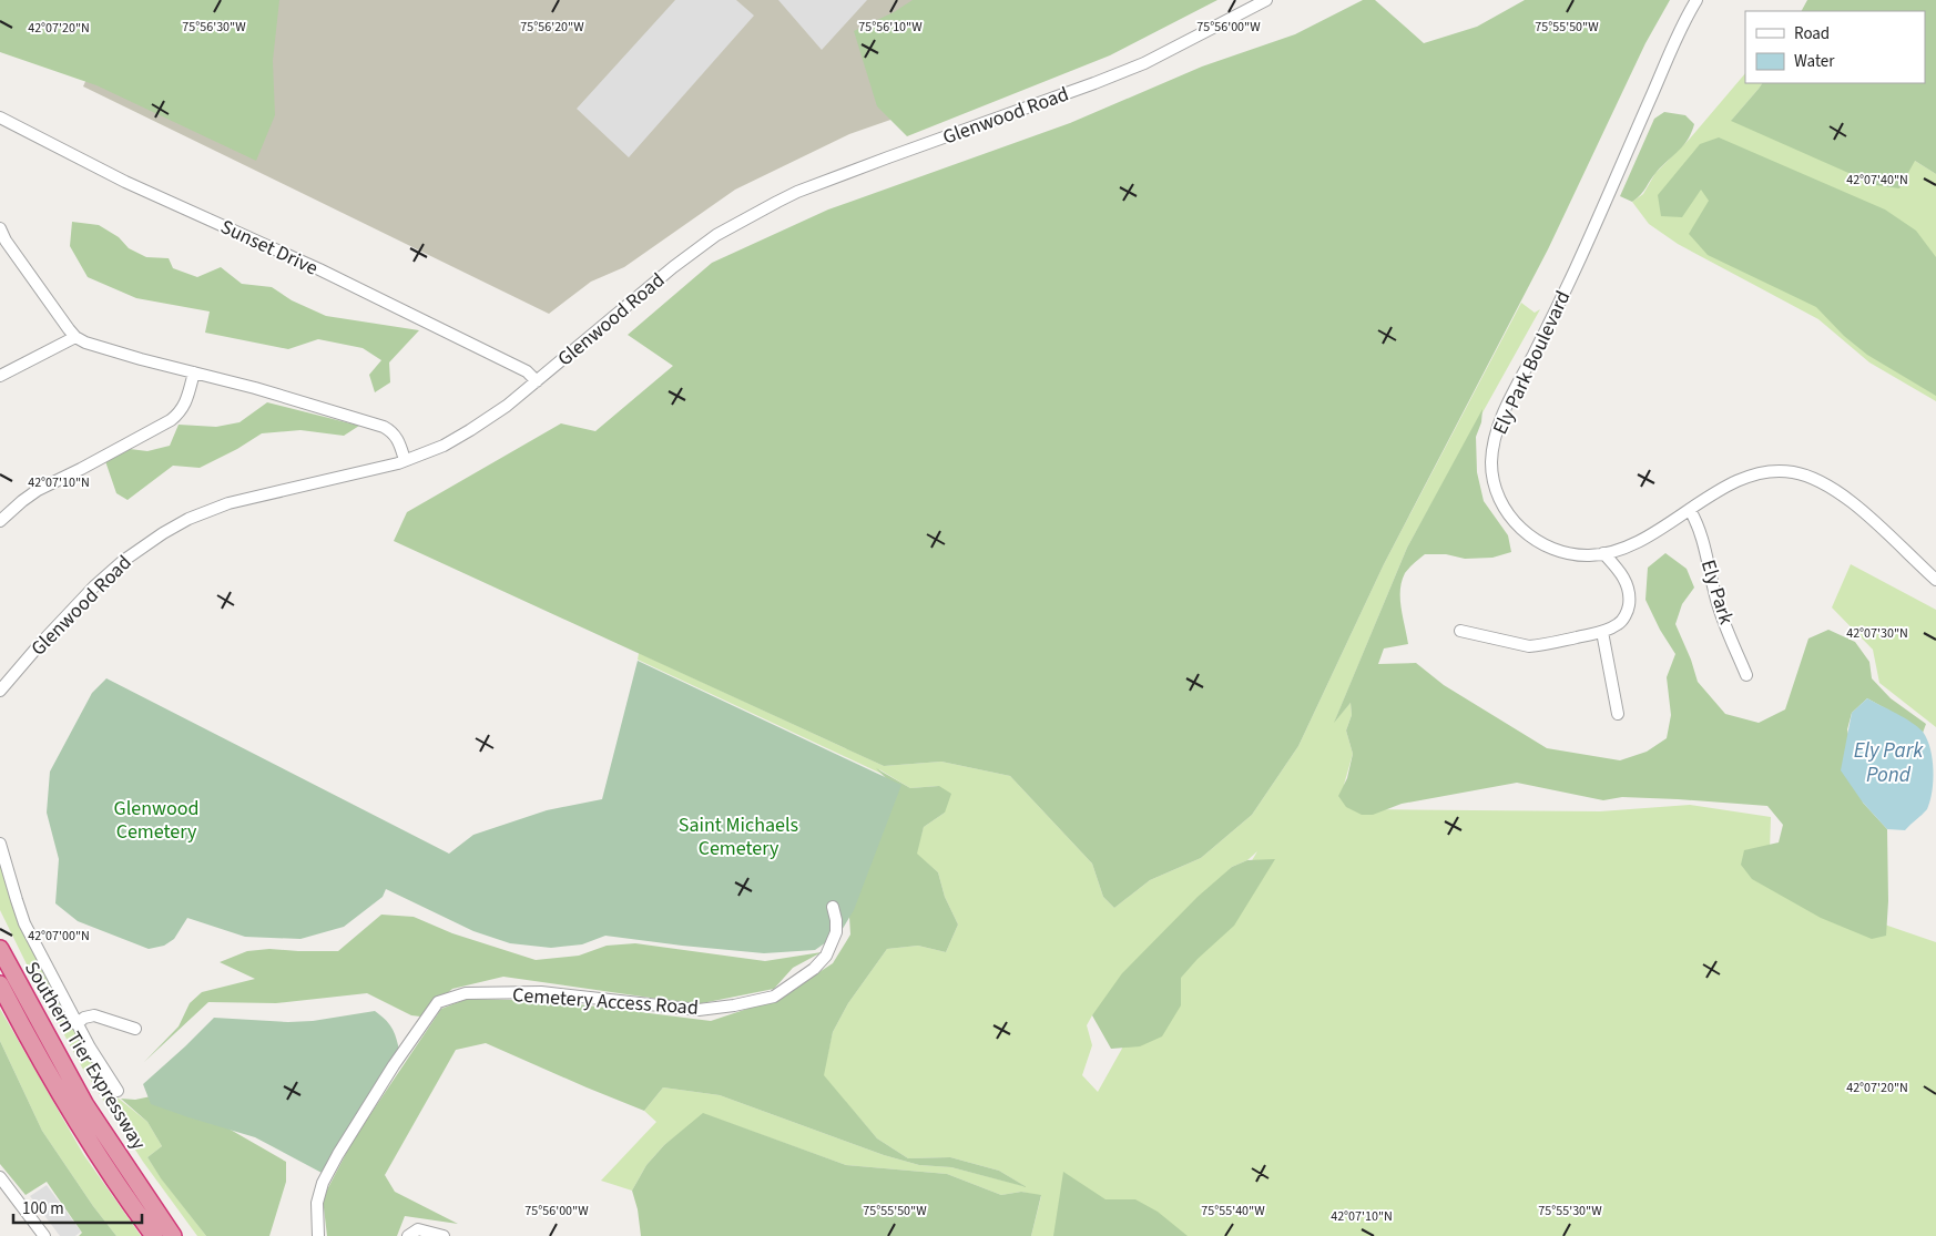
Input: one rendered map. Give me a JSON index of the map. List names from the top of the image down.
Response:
{
  "streets": {
    "highway": ["Southern Tier Expressway"],
    "street": [
      "Glenwood Road",
      "Sunset Drive",
      "Ely Park Boulevard",
      "Ely Park",
      "Cemetery Access Road"
    ]
  },
  "crossings": [
    ["Glenwood Road", "Sunset Drive"],
    ["Ely Park Boulevard", "Ely Park"]
  ],
  "water": ["Ely Park Pond"],
  "parks": ["Glenwood Cemetery", "Saint Michaels Cemetery"],
  "legend": ["Road", "Water"],
  "scale_bar": "100 m",
  "coordinates": [
    "75°56'30\"W",
    "75°56'20\"W",
    "75°56'10\"W",
    "75°56'00\"W",
    "75°55'50\"W",
    "42°07'20\"N",
    "42°07'40\"N",
    "42°07'10\"N",
    "42°07'30\"N",
    "42°07'00\"N",
    "75°55'40\"W",
    "75°55'30\"W"
  ]
}
